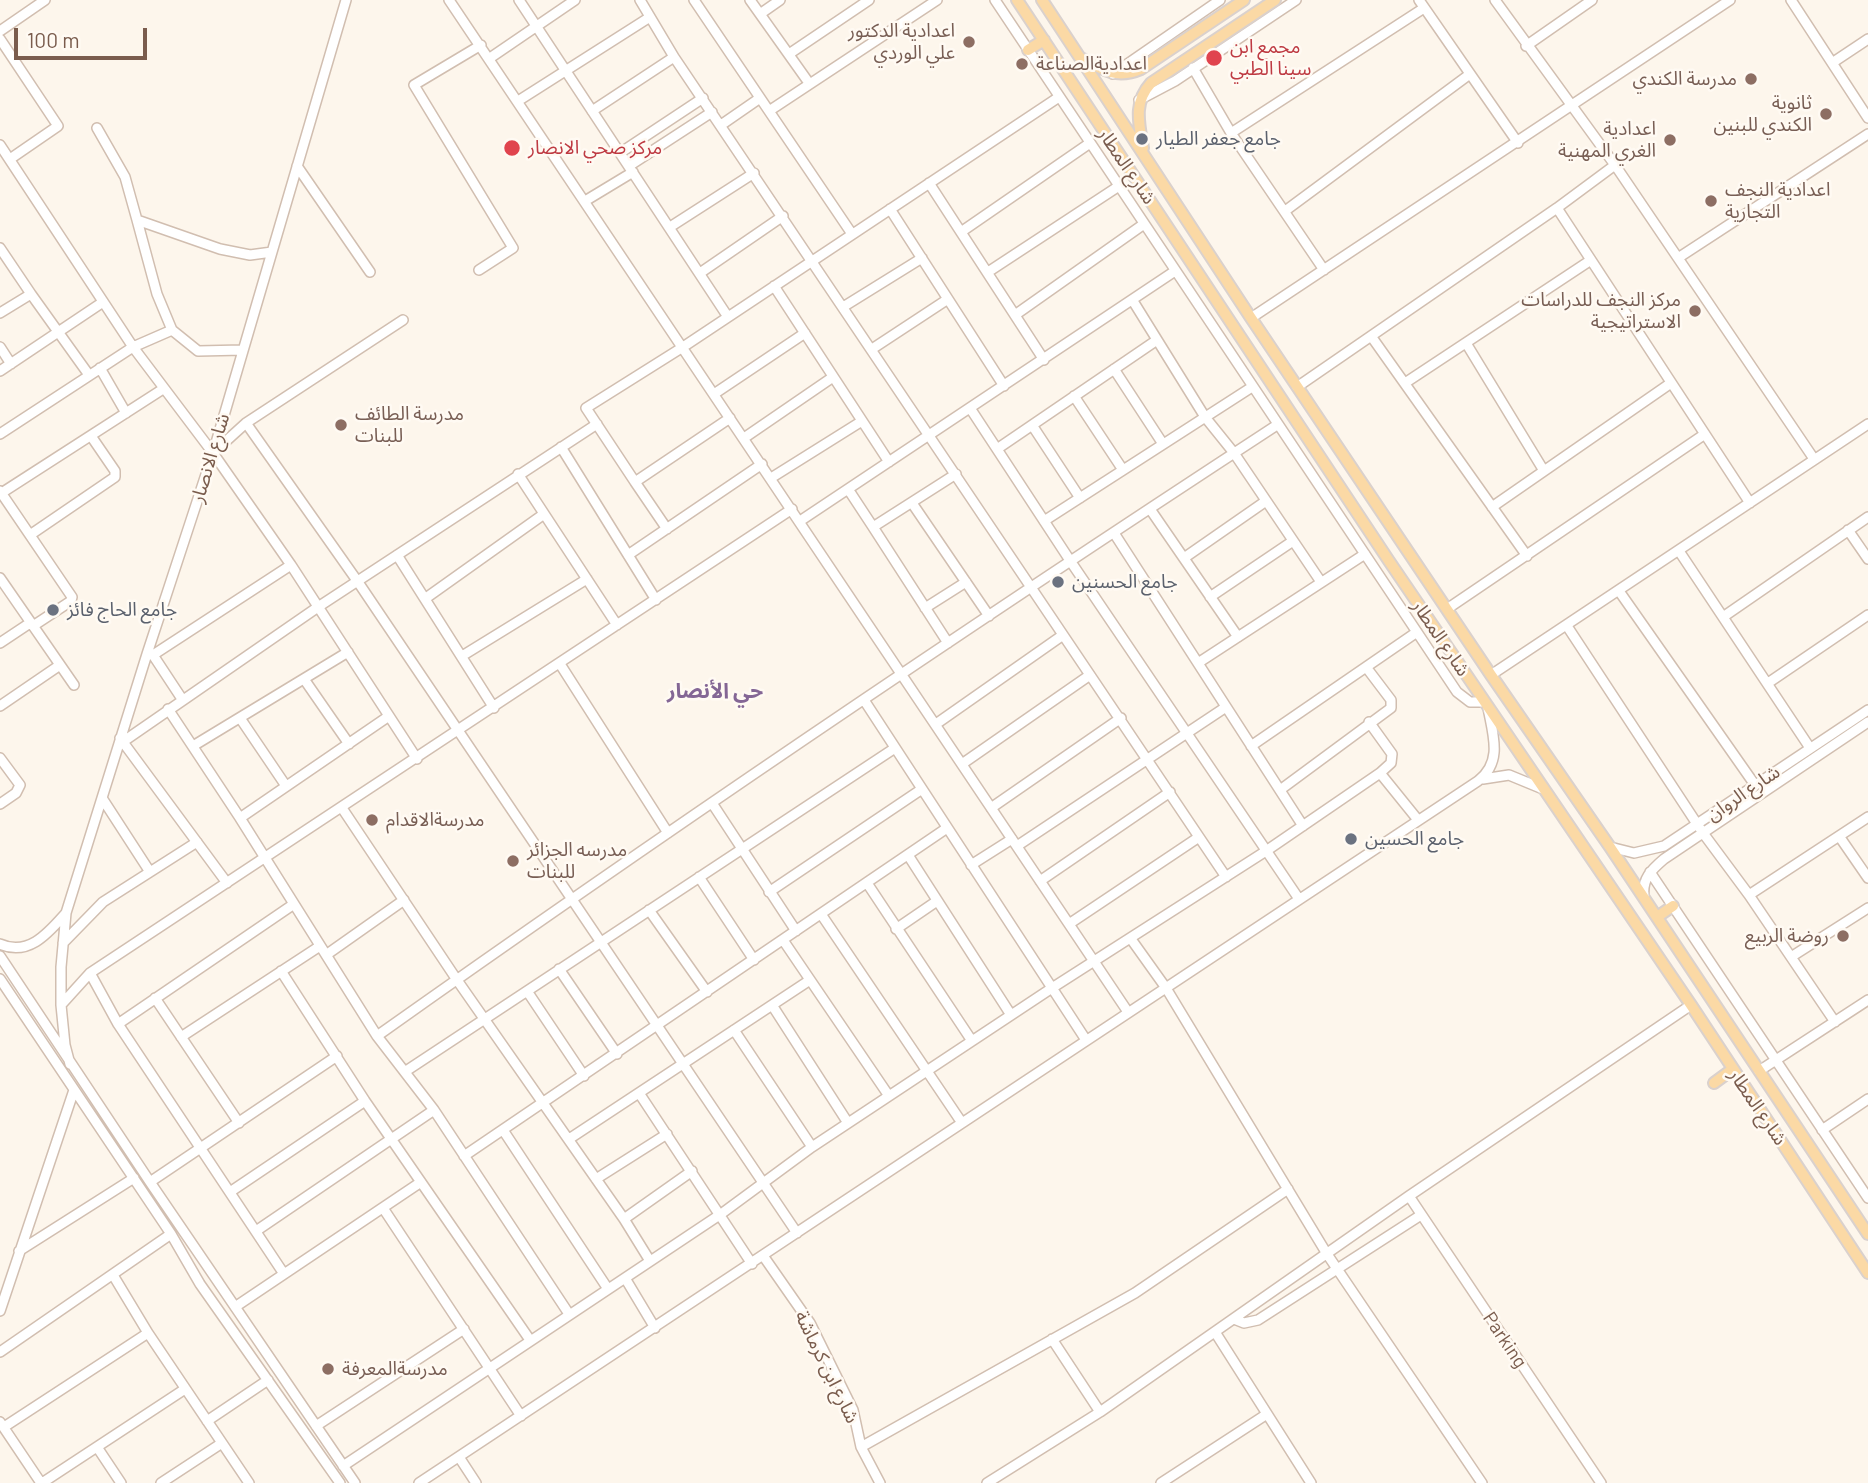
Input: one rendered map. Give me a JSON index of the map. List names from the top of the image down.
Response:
{
  "streets": {
    "main road": ["شارع المطار"],
    "street": [
      "شارع الانصار",
      "شارع الروان",
      "Parking",
      "شارع ابن كرماشة"
    ]
  },
  "crossings": [
    ["شارع المطار", "شارع الروان"]
  ],
  "districts": ["حي الأنصار"],
  "places": [
    "اعدادية الدكتور علي الوردي",
    "مجمع ابن سينا الطبي",
    "اعداديةالصناعة",
    "مدرسة الكندي",
    "ثانوية الكندي للبنين",
    "جامع جعفر الطيار",
    "اعدادية الغري المهنية",
    "مركز صحي الانصار",
    "اعدادية النجف التجارية",
    "مركز النجف للدراسات الاستراتيجية",
    "مدرسة الطائف للبنات",
    "جامع الحسنين",
    "جامع الحاج فائز",
    "مدرسةالاقدام",
    "جامع الحسين",
    "مدرسه الجزائر للبنات",
    "روضة الربيع",
    "مدرسةالمعرفة"
  ],
  "scale_bar": "100 m"
}
